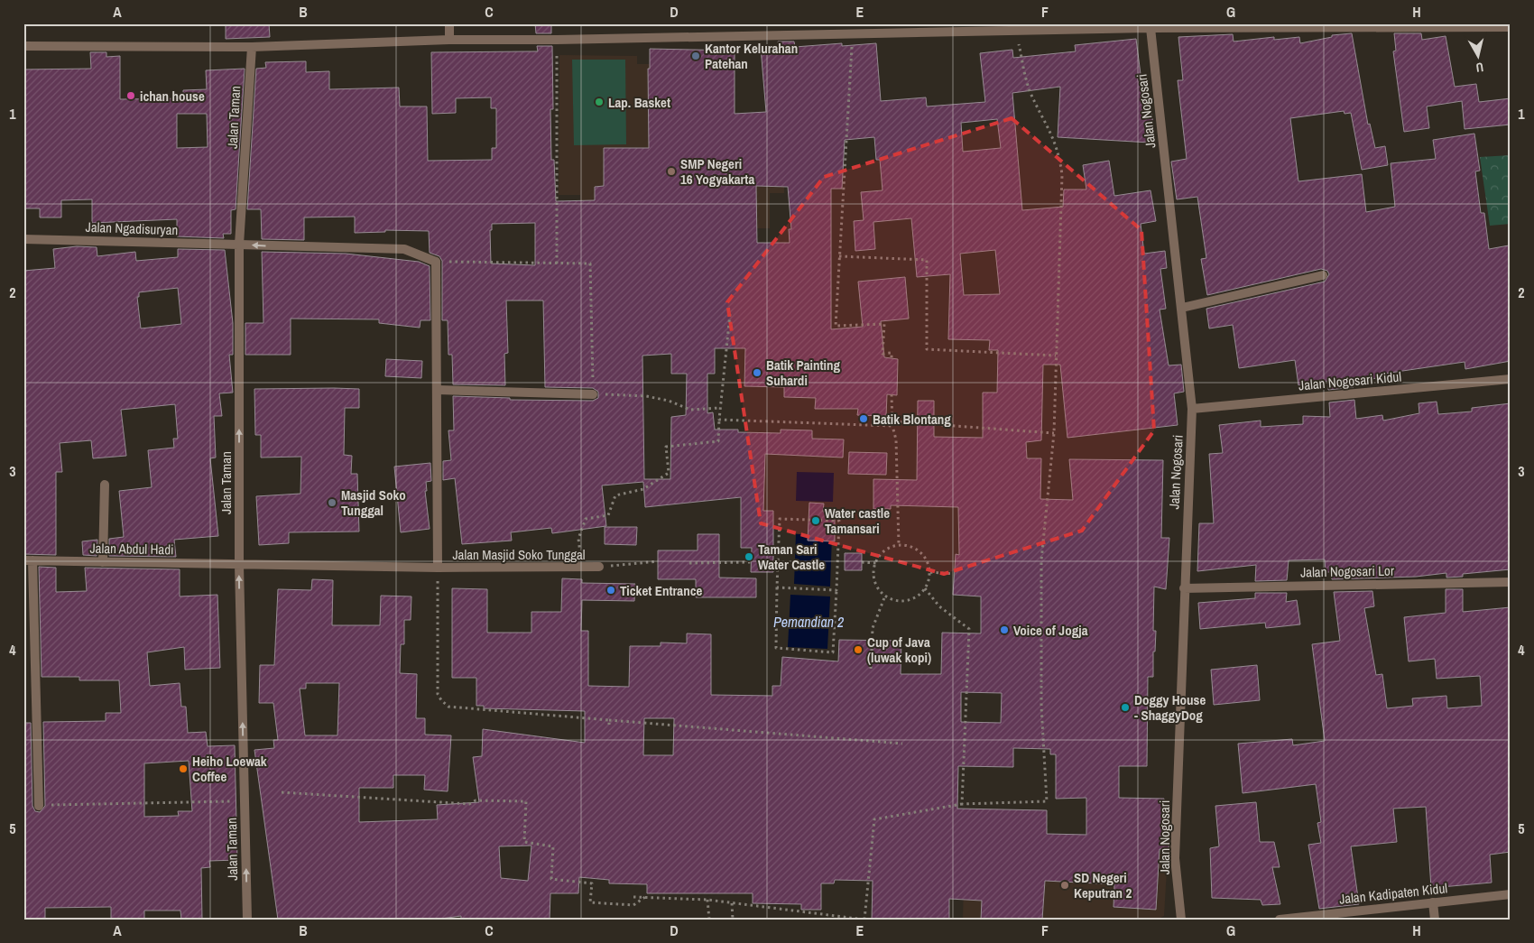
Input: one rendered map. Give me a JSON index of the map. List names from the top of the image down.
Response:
{
  "streets": {
    "street": [
      "Jalan Nogosari",
      "Jalan Taman",
      "Jalan Ngadisuryan",
      "Jalan Nogosari Kidul",
      "Jalan Abdul Hadi",
      "Jalan Masjid Soko Tunggal",
      "Jalan Nogosari Lor",
      "Jalan Kadipaten Kidul"
    ]
  },
  "crossings": [
    ["Jalan Nogosari", "Jalan Nogosari Kidul"],
    ["Jalan Nogosari", "Jalan Nogosari Lor"],
    ["Jalan Taman", "Jalan Ngadisuryan"],
    ["Jalan Taman", "Jalan Abdul Hadi"],
    ["Jalan Abdul Hadi", "Jalan Masjid Soko Tunggal"]
  ],
  "one_way": ["Jalan Taman", "Jalan Ngadisuryan"],
  "water": ["Pemandian 2"],
  "places": [
    "Kantor Kelurahan Patehan",
    "ichan house",
    "Lap. Basket",
    "SMP Negeri 16 Yogyakarta",
    "Batik Painting Suhardi",
    "Batik Blontang",
    "Masjid Soko Tunggal",
    "Water castle Tamansari",
    "Taman Sari Water Castle",
    "Ticket Entrance",
    "Voice of Jogja",
    "Cup of Java (luwak kopi)",
    "Doggy House - ShaggyDog",
    "Heiho Loewak Coffee",
    "SD Negeri Keputran 2"
  ],
  "north": "bottom",
  "grid": {
    "columns": [
      "A",
      "B",
      "C",
      "D",
      "E",
      "F",
      "G",
      "H"
    ],
    "rows": [
      "1",
      "2",
      "3",
      "4",
      "5"
    ]
  }
}
